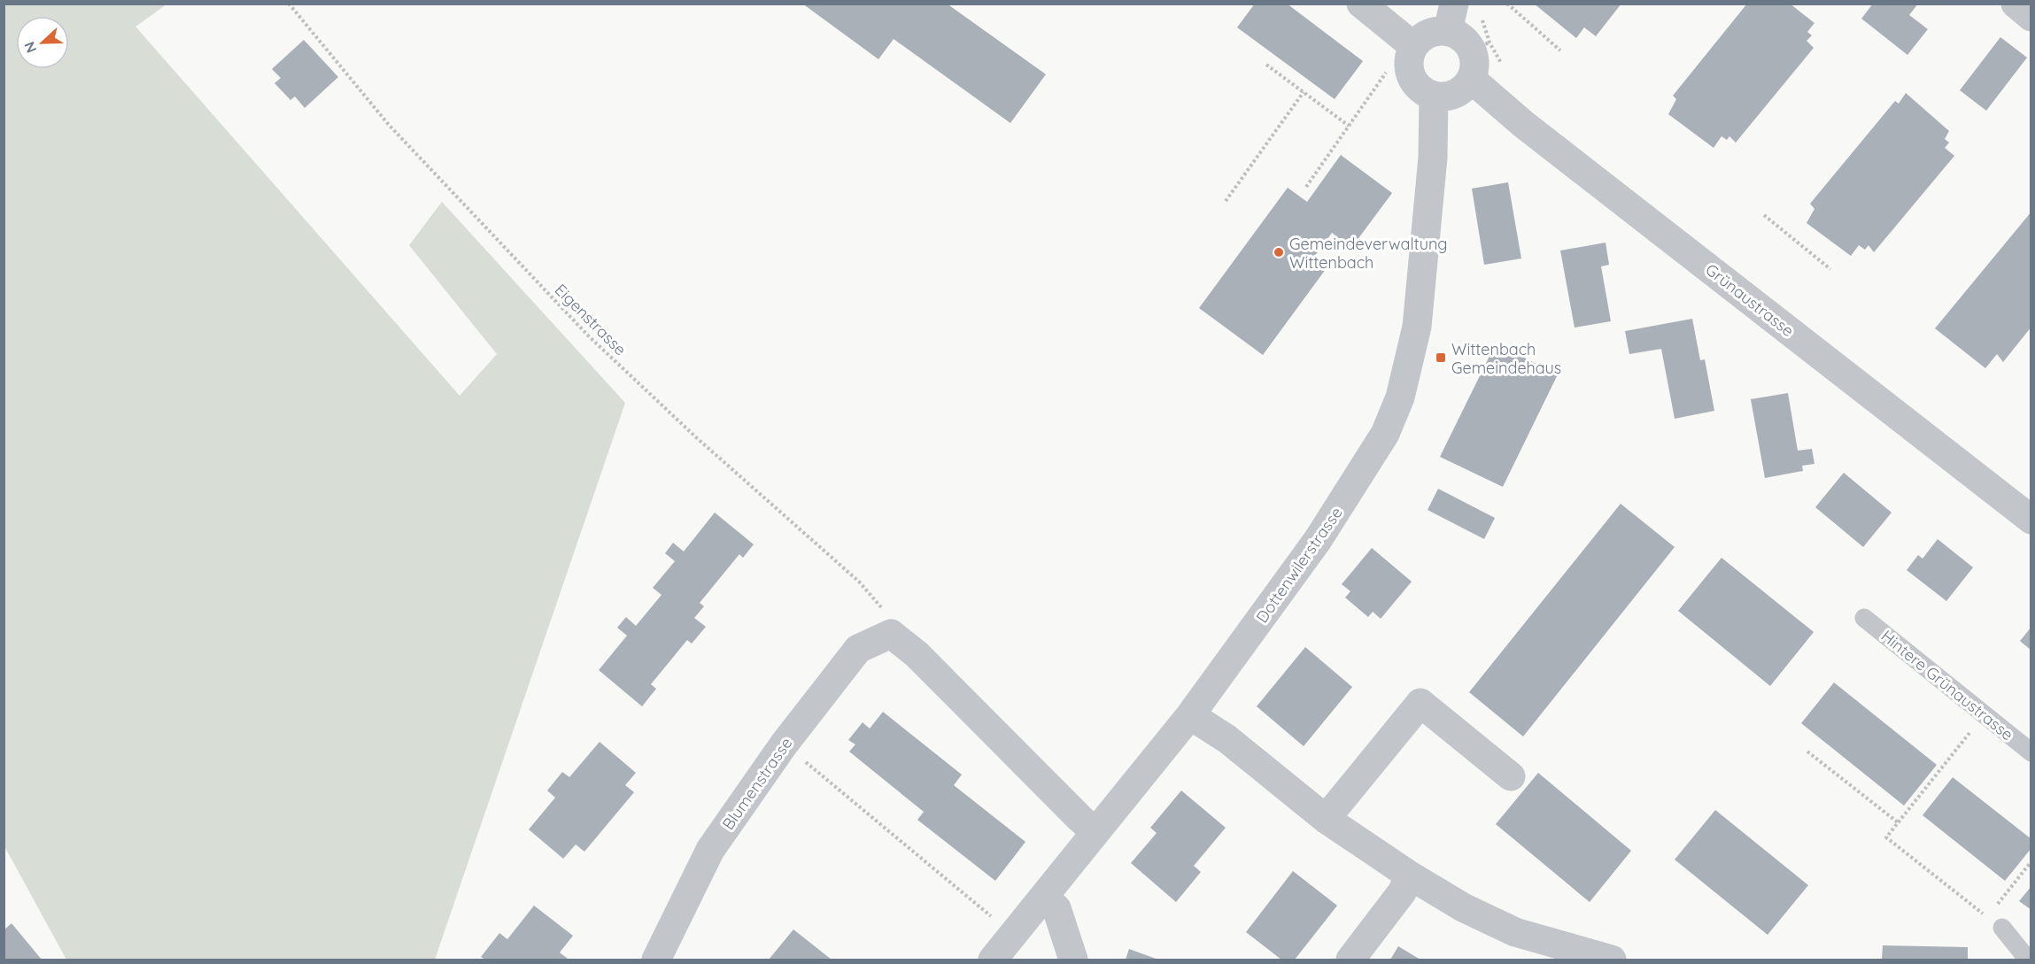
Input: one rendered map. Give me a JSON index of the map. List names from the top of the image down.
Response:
{
  "streets": {
    "street": ["Grünaustrasse", "Dottenwilerstrasse", "Blumenstrasse"],
    "lane": ["Hintere Grünaustrasse"],
    "path": ["Eigenstrasse"]
  },
  "crossings": [
    ["Grünaustrasse", "Dottenwilerstrasse"],
    ["Eigenstrasse", "Blumenstrasse"]
  ],
  "places": {
    "other": ["Gemeindeverwaltung Wittenbach"],
    "transit": ["Wittenbach Gemeindehaus"]
  },
  "north": "left"
}
